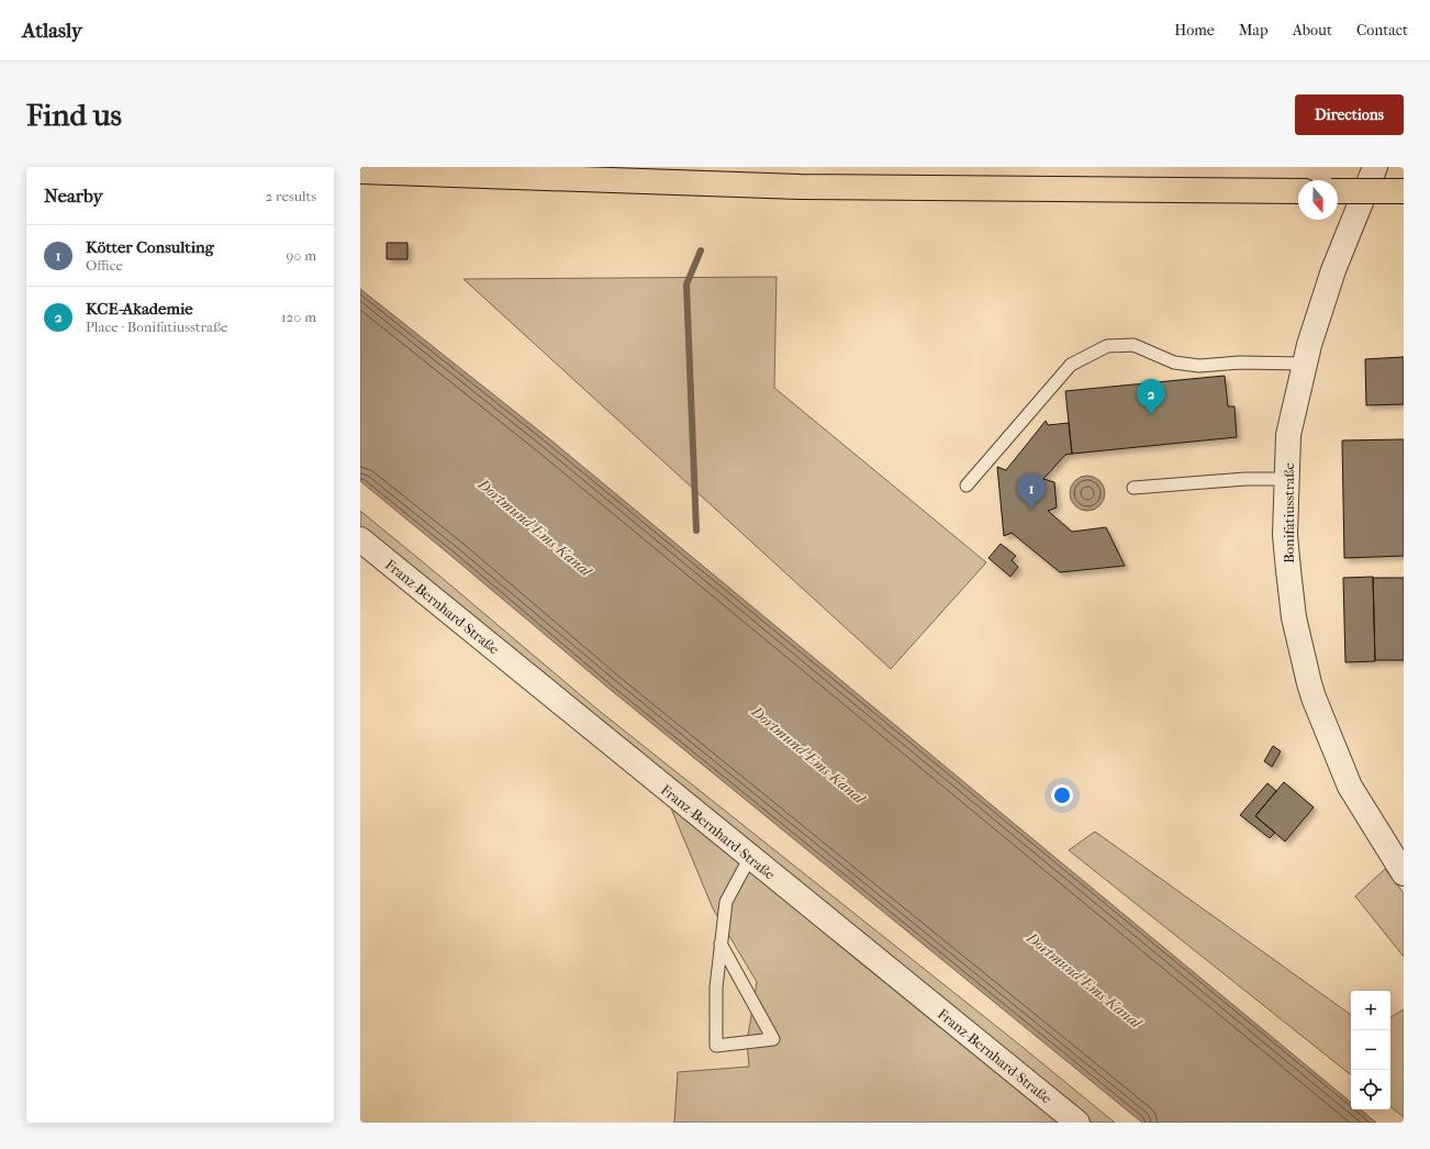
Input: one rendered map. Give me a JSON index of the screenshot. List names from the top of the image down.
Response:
{
  "streets": {
    "street": ["Bonifatiusstraße", "Franz-Bernhard-Straße"]
  },
  "water": ["Dortmund-Ems-Kanal"],
  "north": "bottom",
  "page": {
    "header": "Atlasly",
    "nav": [
      "Home",
      "Map",
      "About",
      "Contact"
    ],
    "buttons": "Directions",
    "title": "Find us",
    "heading": ["Nearby", "2 results"],
    "list": [
      {
        "mark": "1",
        "name": "Kötter Consulting",
        "note": "Office",
        "value": "90 m"
      },
      {
        "mark": "2",
        "name": "KCE-Akademie",
        "note": "Place · Bonifatiusstraße",
        "value": "120 m"
      }
    ],
    "pins": ["2", "1"],
    "map_buttons": ["+", "−"]
  }
}
